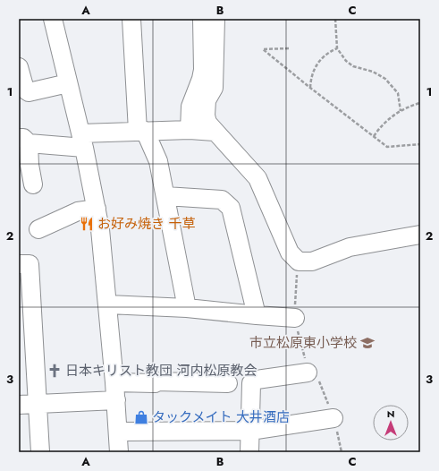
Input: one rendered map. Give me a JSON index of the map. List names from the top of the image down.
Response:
{
  "places": {
    "restaurant": ["お好み焼き 千草"],
    "school or university": ["市立松原東小学校"],
    "church": ["日本キリスト教団 河内松原教会"],
    "shop": ["タックメイト 大井酒店"]
  },
  "north": "top",
  "grid": {
    "columns": ["A", "B", "C"],
    "rows": ["1", "2", "3"]
  }
}
